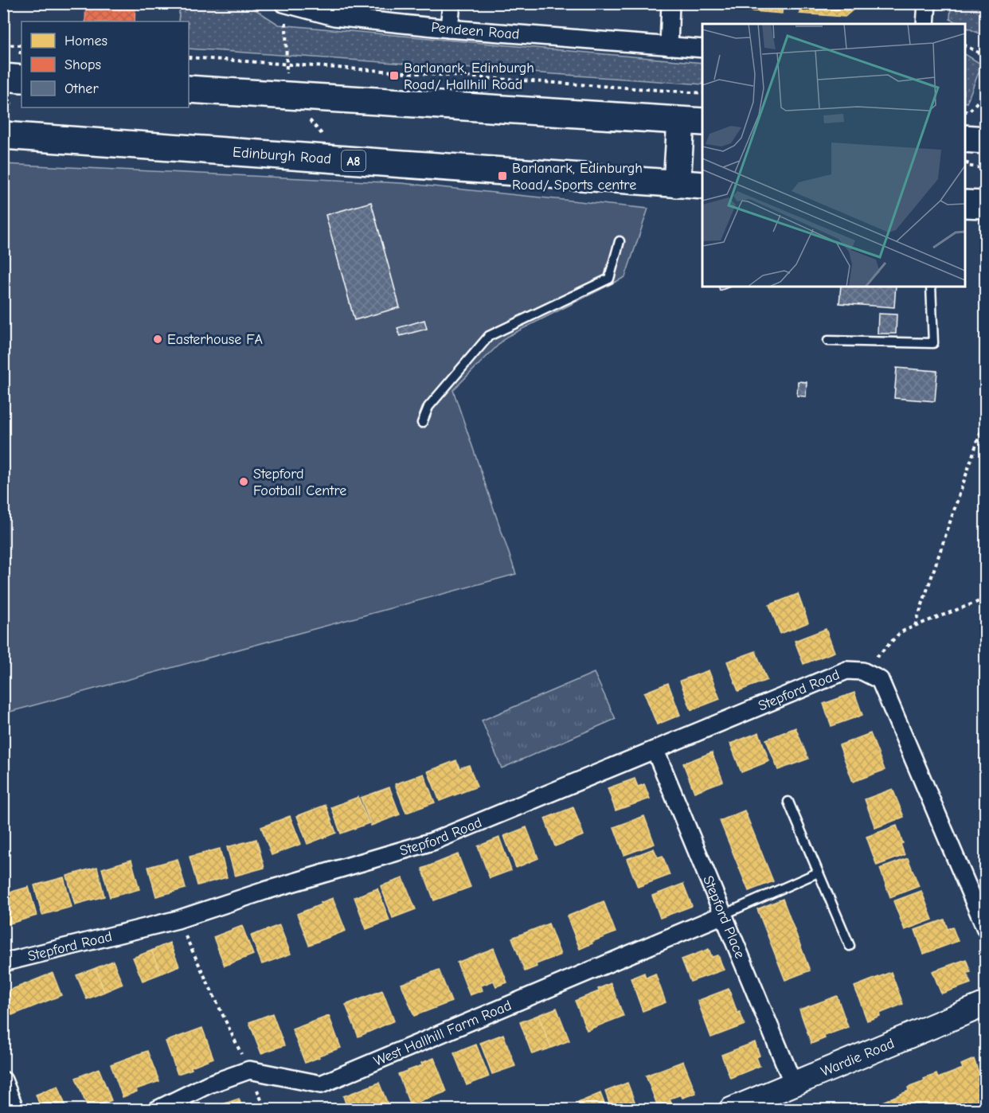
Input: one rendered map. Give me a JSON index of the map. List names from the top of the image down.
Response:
{
  "streets": {
    "main road": ["Edinburgh Road", "A8"],
    "street": [
      "Pendeen Road",
      "Stepford Road",
      "Stepford Place",
      "West Hallhill Farm Road",
      "Wardie Road"
    ]
  },
  "crossings": [
    ["Stepford Road", "Stepford Place"],
    ["Stepford Place", "West Hallhill Farm Road"],
    ["Stepford Place", "Wardie Road"]
  ],
  "places": {
    "transit": ["Barlanark, Edinburgh Road/ Hallhill Road", "Barlanark, Edinburgh Road/ Sports centre"],
    "other": ["Easterhouse FA", "Stepford Football Centre"]
  },
  "legend": ["Homes", "Shops", "Other"]
}
